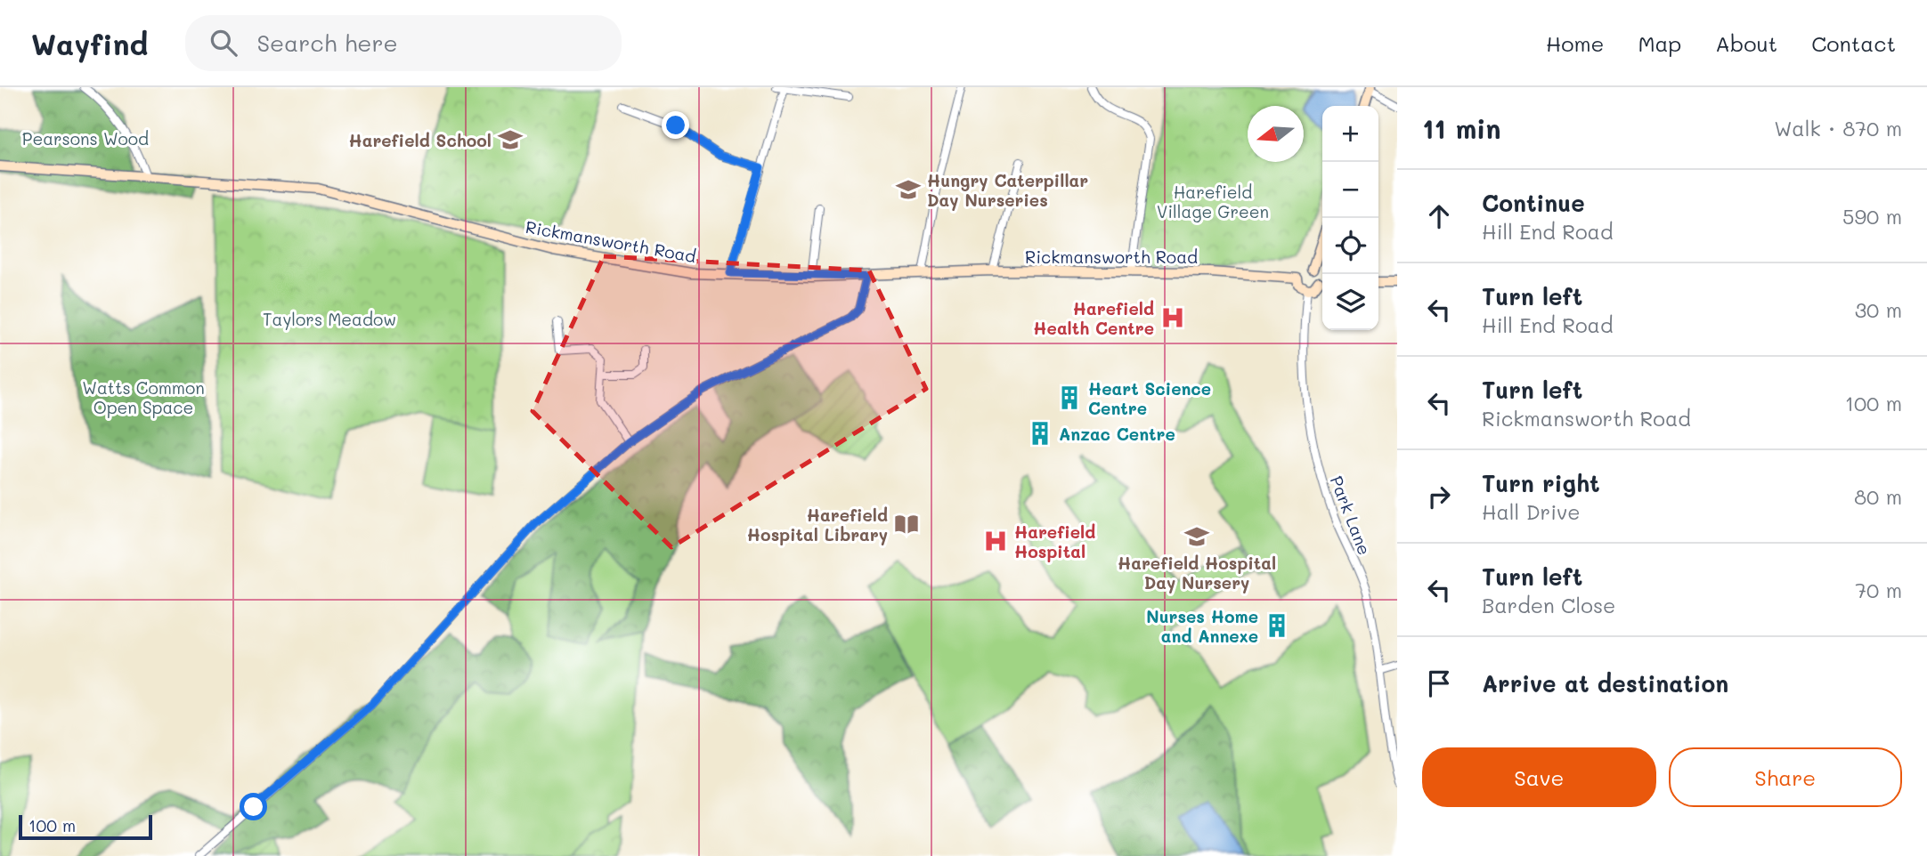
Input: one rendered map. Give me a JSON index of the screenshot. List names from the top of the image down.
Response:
{
  "streets": {
    "street": ["Rickmansworth Road", "Park Lane"]
  },
  "crossings": [
    ["Rickmansworth Road", "Park Lane"]
  ],
  "parks": [
    "Pearsons Wood",
    "Harefield Village Green",
    "Taylors Meadow",
    "Watts Common Open Space"
  ],
  "places": {
    "school or university": ["Harefield School", "Hungry Caterpillar Day Nurseries", "Harefield Hospital Day Nursery"],
    "hospital": ["Harefield Health Centre", "Harefield Hospital"],
    "building": ["Heart Science Centre", "Anzac Centre", "Nurses Home and Annexe"],
    "library": ["Harefield Hospital Library"]
  },
  "scale_bar": "100 m",
  "north": "left",
  "page": {
    "header": "Wayfind",
    "search": "Search here",
    "nav": [
      "Home",
      "Map",
      "About",
      "Contact"
    ],
    "heading": ["11 min", "Walk · 870 m"],
    "map_buttons": ["+", "−"],
    "list": [
      ["Continue", "Hill End Road", "590 m"],
      ["Turn left", "Hill End Road", "30 m"],
      ["Turn left", "Rickmansworth Road", "100 m"],
      ["Turn right", "Hall Drive", "80 m"],
      ["Turn left", "Barden Close", "70 m"],
      "Arrive at destination"
    ],
    "buttons": ["Save", "Share"],
    "scale": "100 m"
  }
}
